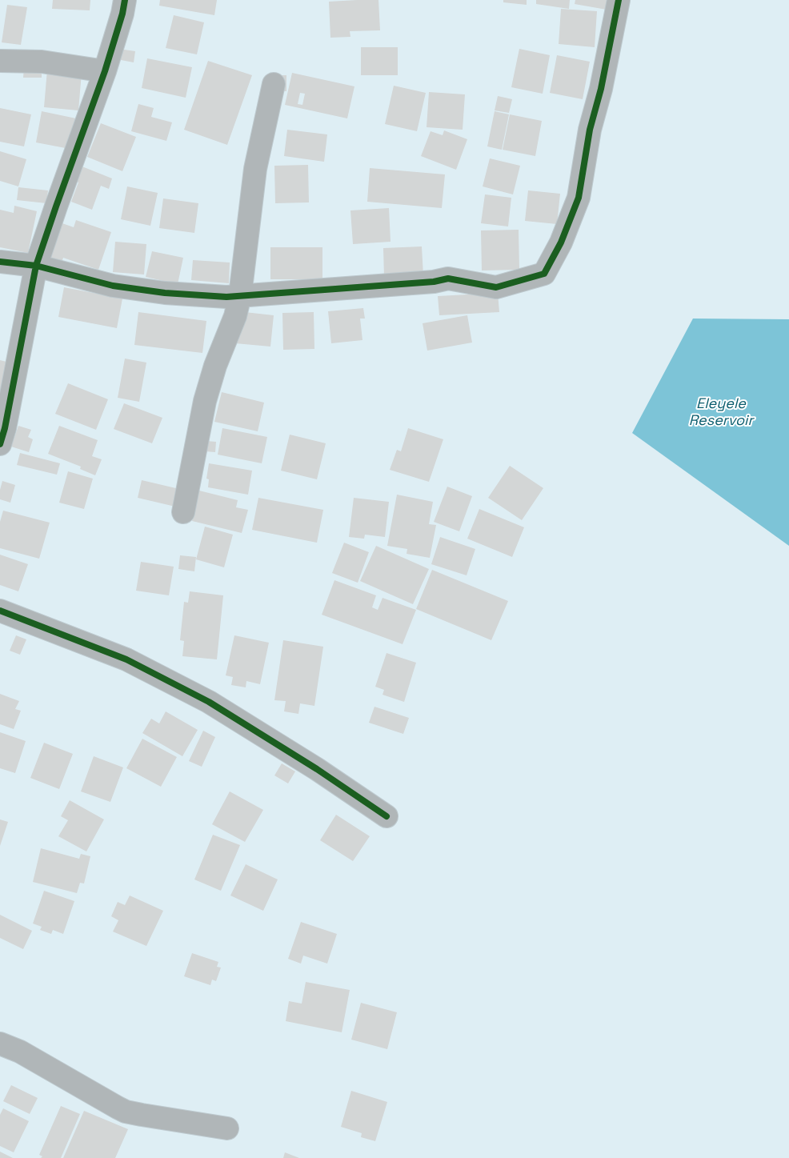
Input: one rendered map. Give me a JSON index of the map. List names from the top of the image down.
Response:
{
  "water": ["Eleyele Reservoir"]
}
